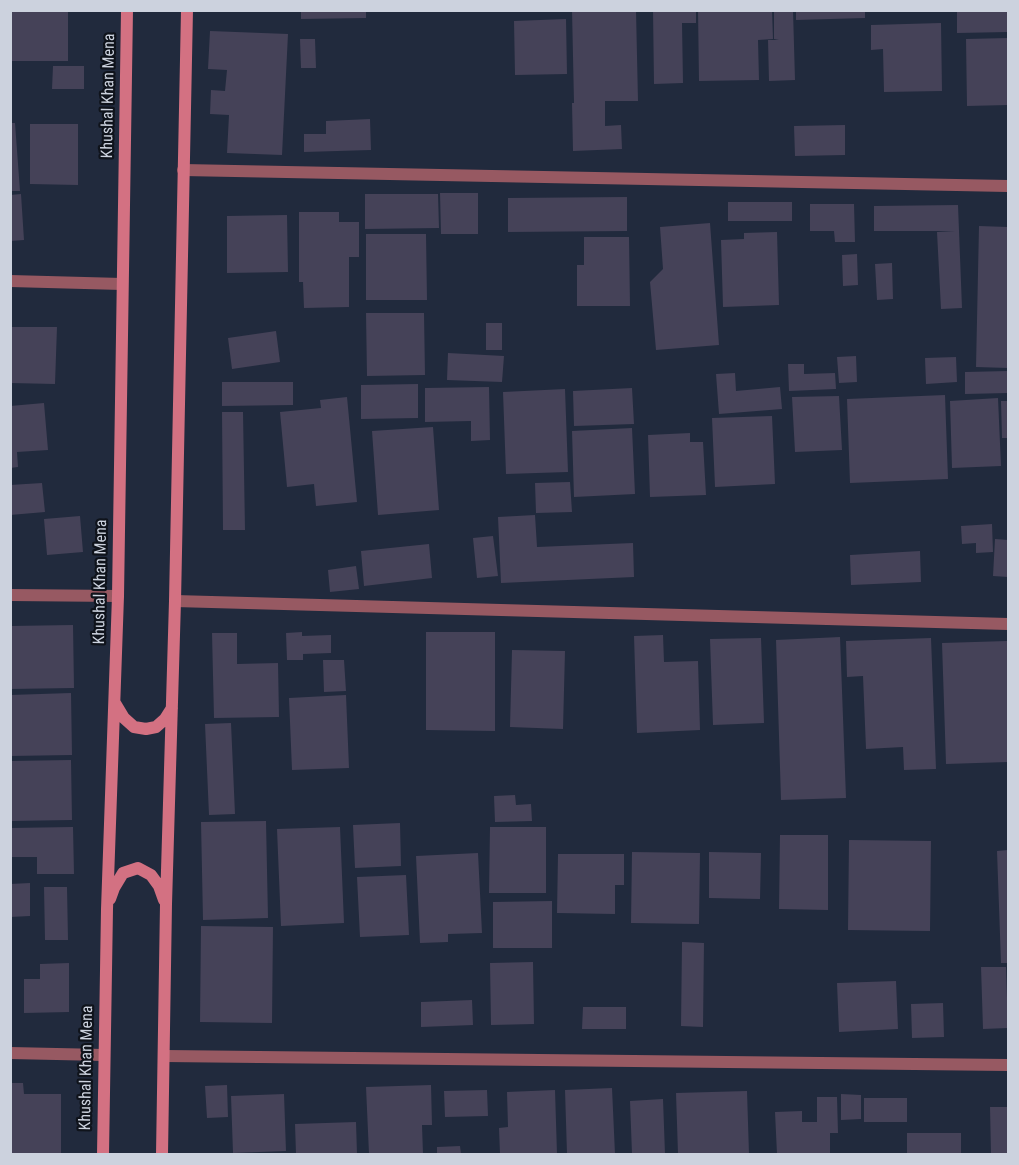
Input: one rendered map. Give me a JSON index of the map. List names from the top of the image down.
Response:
{
  "streets": {
    "street": ["Khushal Khan Mena"]
  }
}
